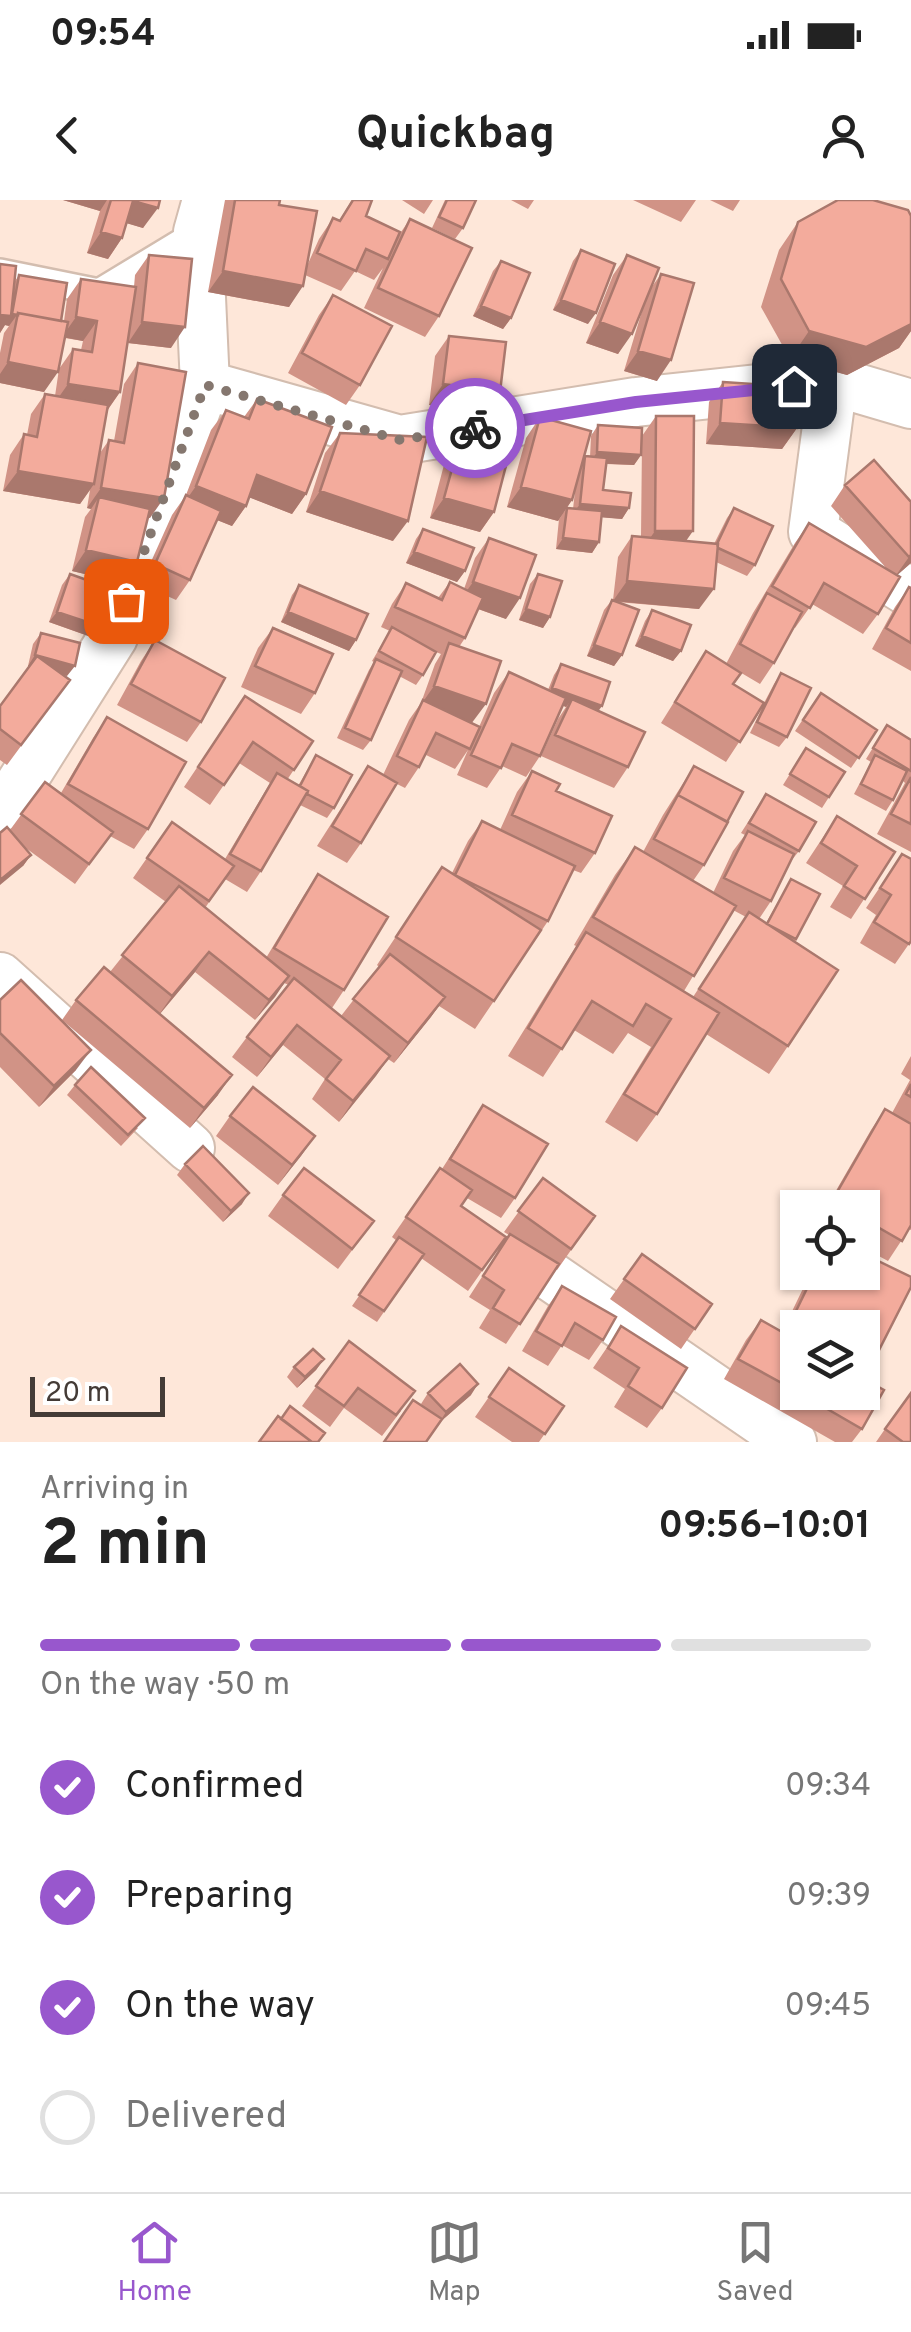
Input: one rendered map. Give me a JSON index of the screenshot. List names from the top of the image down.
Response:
{
  "scale_bar": "20 m",
  "page": {
    "status": "09:54",
    "header": "Quickbag",
    "scale": "20 m",
    "heading": ["2 min", "Arriving in", "09:56–10:01"],
    "bar": "On the way · 50 m",
    "list": [
      ["Confirmed", "09:34"],
      ["Preparing", "09:39"],
      ["On the way", "09:45"],
      "Delivered"
    ],
    "tabs": ["Home", "Map", "Saved"]
  }
}
